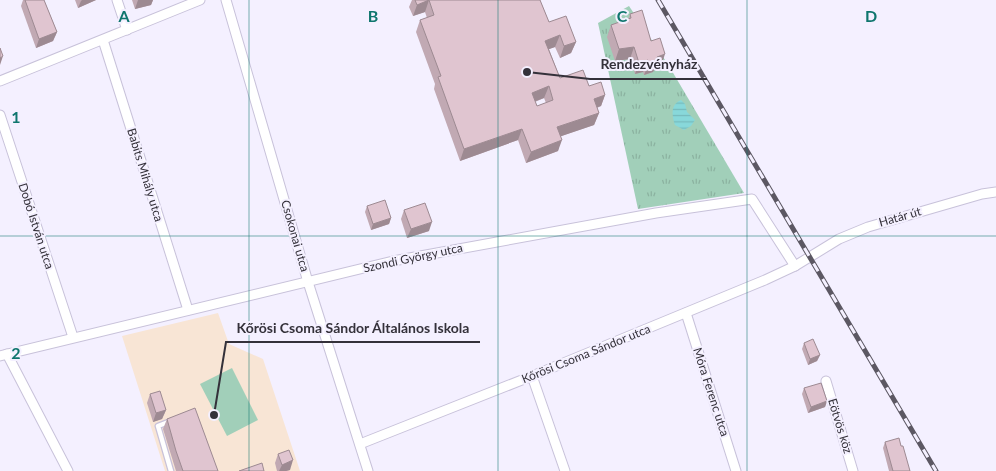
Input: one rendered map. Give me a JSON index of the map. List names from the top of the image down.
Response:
{
  "streets": {
    "street": [
      "Babits Mihály utca",
      "Határ út",
      "Dobó István utca",
      "Csokonai utca",
      "Szondi György utca",
      "Kőrösi Csoma Sándor utca",
      "Móra Ferenc utca",
      "Eötvös köz"
    ]
  },
  "crossings": [
    ["Babits Mihály utca", "Szondi György utca"],
    ["Határ út", "Kőrösi Csoma Sándor utca"],
    ["Dobó István utca", "Szondi György utca"],
    ["Csokonai utca", "Szondi György utca"],
    ["Csokonai utca", "Kőrösi Csoma Sándor utca"],
    ["Szondi György utca", "Kőrösi Csoma Sándor utca"],
    ["Kőrösi Csoma Sándor utca", "Móra Ferenc utca"]
  ],
  "places": ["Rendezvényház", "Kőrösi Csoma Sándor Általános Iskola"],
  "grid": {
    "columns": [
      "A",
      "B",
      "C",
      "D"
    ],
    "rows": ["1", "2"]
  }
}
